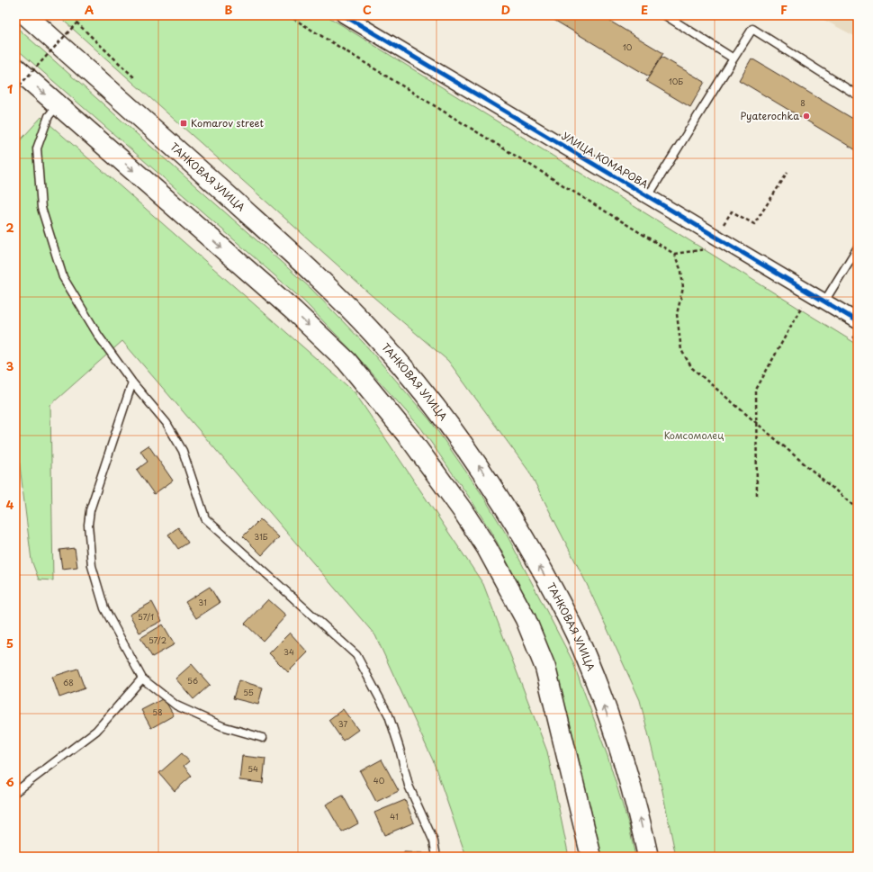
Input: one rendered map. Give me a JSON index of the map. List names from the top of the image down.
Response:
{
  "streets": {
    "main road": ["ТАНКОВАЯ УЛИЦА"],
    "street": ["УЛИЦА КОМАРОВА"]
  },
  "parks": ["Комсомолец"],
  "places": {
    "other": ["Pyaterochka"],
    "transit": ["Komarov street"]
  },
  "house_numbers": [
    "10",
    "10Б",
    "8",
    "31Б",
    "31",
    "57/1",
    "57/2",
    "34",
    "56",
    "68",
    "55",
    "58",
    "37",
    "54",
    "40",
    "41"
  ],
  "grid": {
    "columns": [
      "A",
      "B",
      "C",
      "D",
      "E",
      "F"
    ],
    "rows": [
      "1",
      "2",
      "3",
      "4",
      "5",
      "6"
    ]
  }
}
